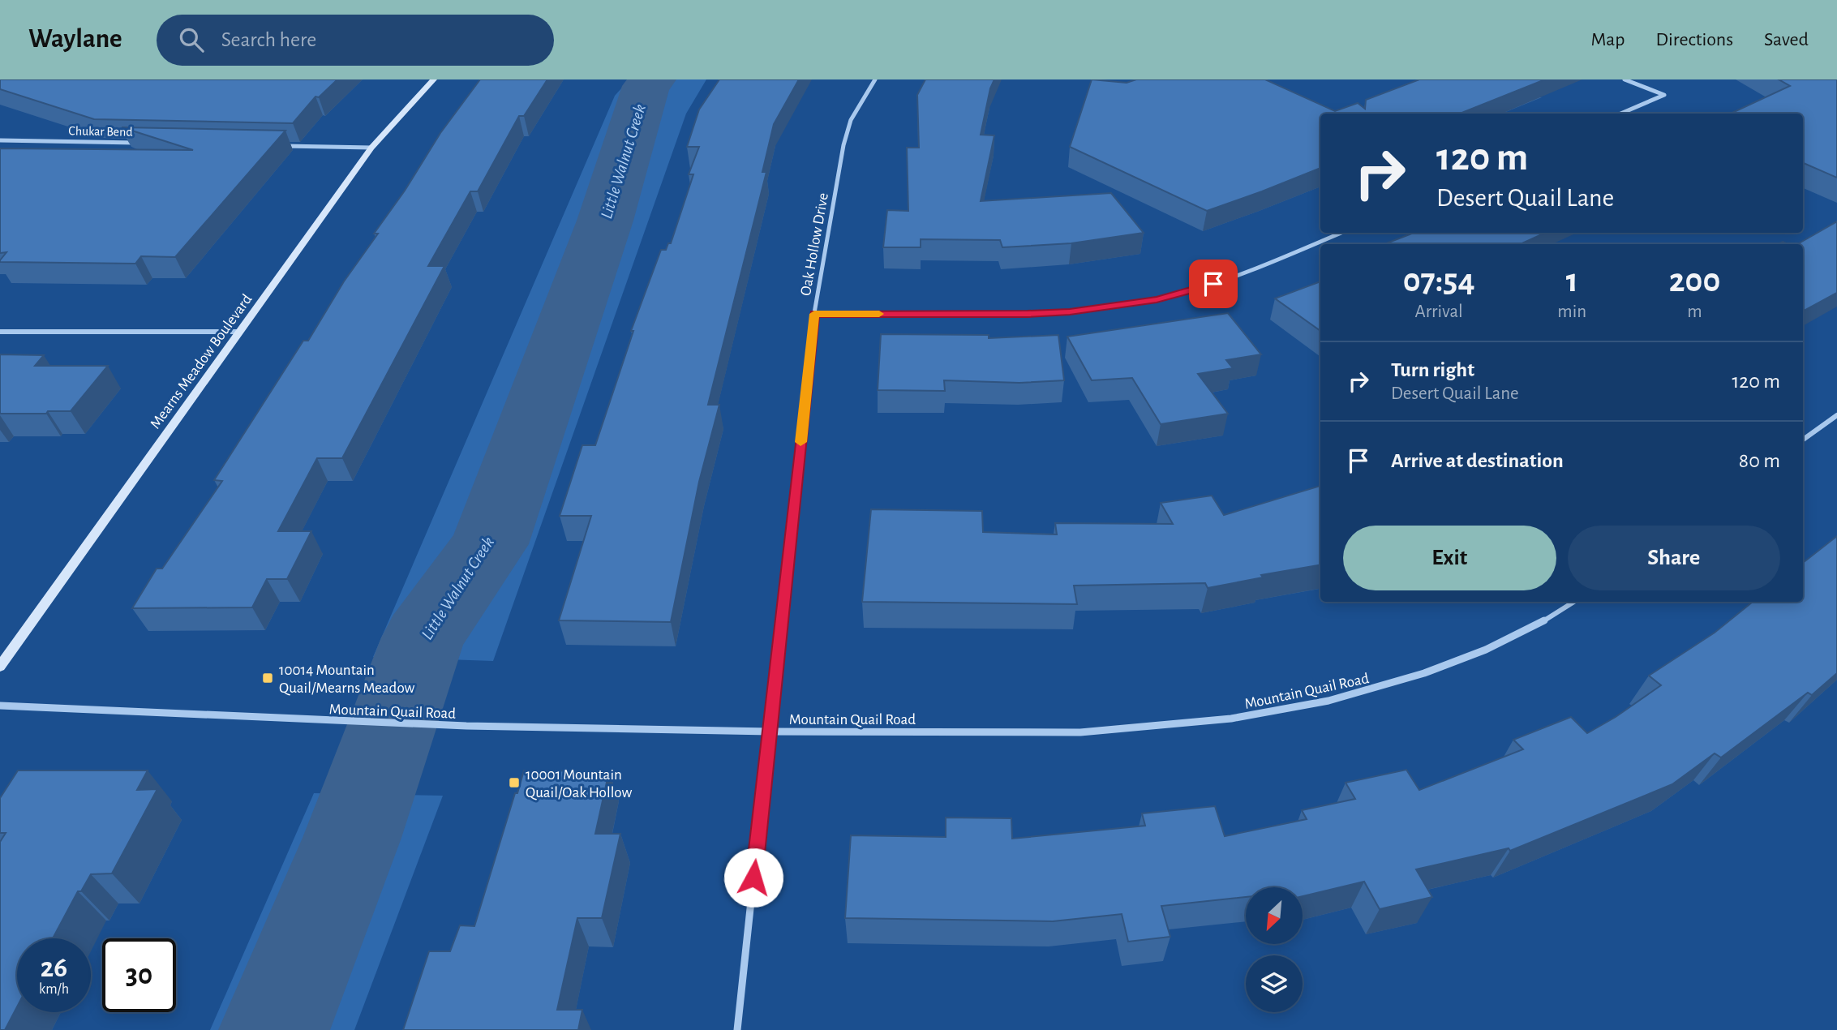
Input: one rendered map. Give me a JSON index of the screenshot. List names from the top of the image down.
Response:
{
  "streets": {
    "street": [
      "Chukar Bend",
      "Oak Hollow Drive",
      "Mearns Meadow Boulevard",
      "Mountain Quail Road"
    ]
  },
  "crossings": [
    ["Oak Hollow Drive", "Mountain Quail Road"]
  ],
  "water": ["Little Walnut Creek"],
  "places": {
    "transit": ["10014 Mountain Quail/Mearns Meadow", "10001 Mountain Quail/Oak Hollow"]
  },
  "north": "bottom left",
  "page": {
    "header": "Waylane",
    "search": "Search here",
    "nav": ["Map", "Directions", "Saved"],
    "turn": ["120 m", "Desert Quail Lane"],
    "eta": [
      "07:54",
      "Arrival",
      "1",
      "min",
      "200",
      "m"
    ],
    "list": [
      {
        "name": "Turn right",
        "note": "Desert Quail Lane",
        "value": "120 m"
      },
      {
        "name": "Arrive at destination",
        "value": "80 m"
      }
    ],
    "buttons": ["Exit", "Share"],
    "speed": "26 km/h",
    "limit": "30"
  }
}
